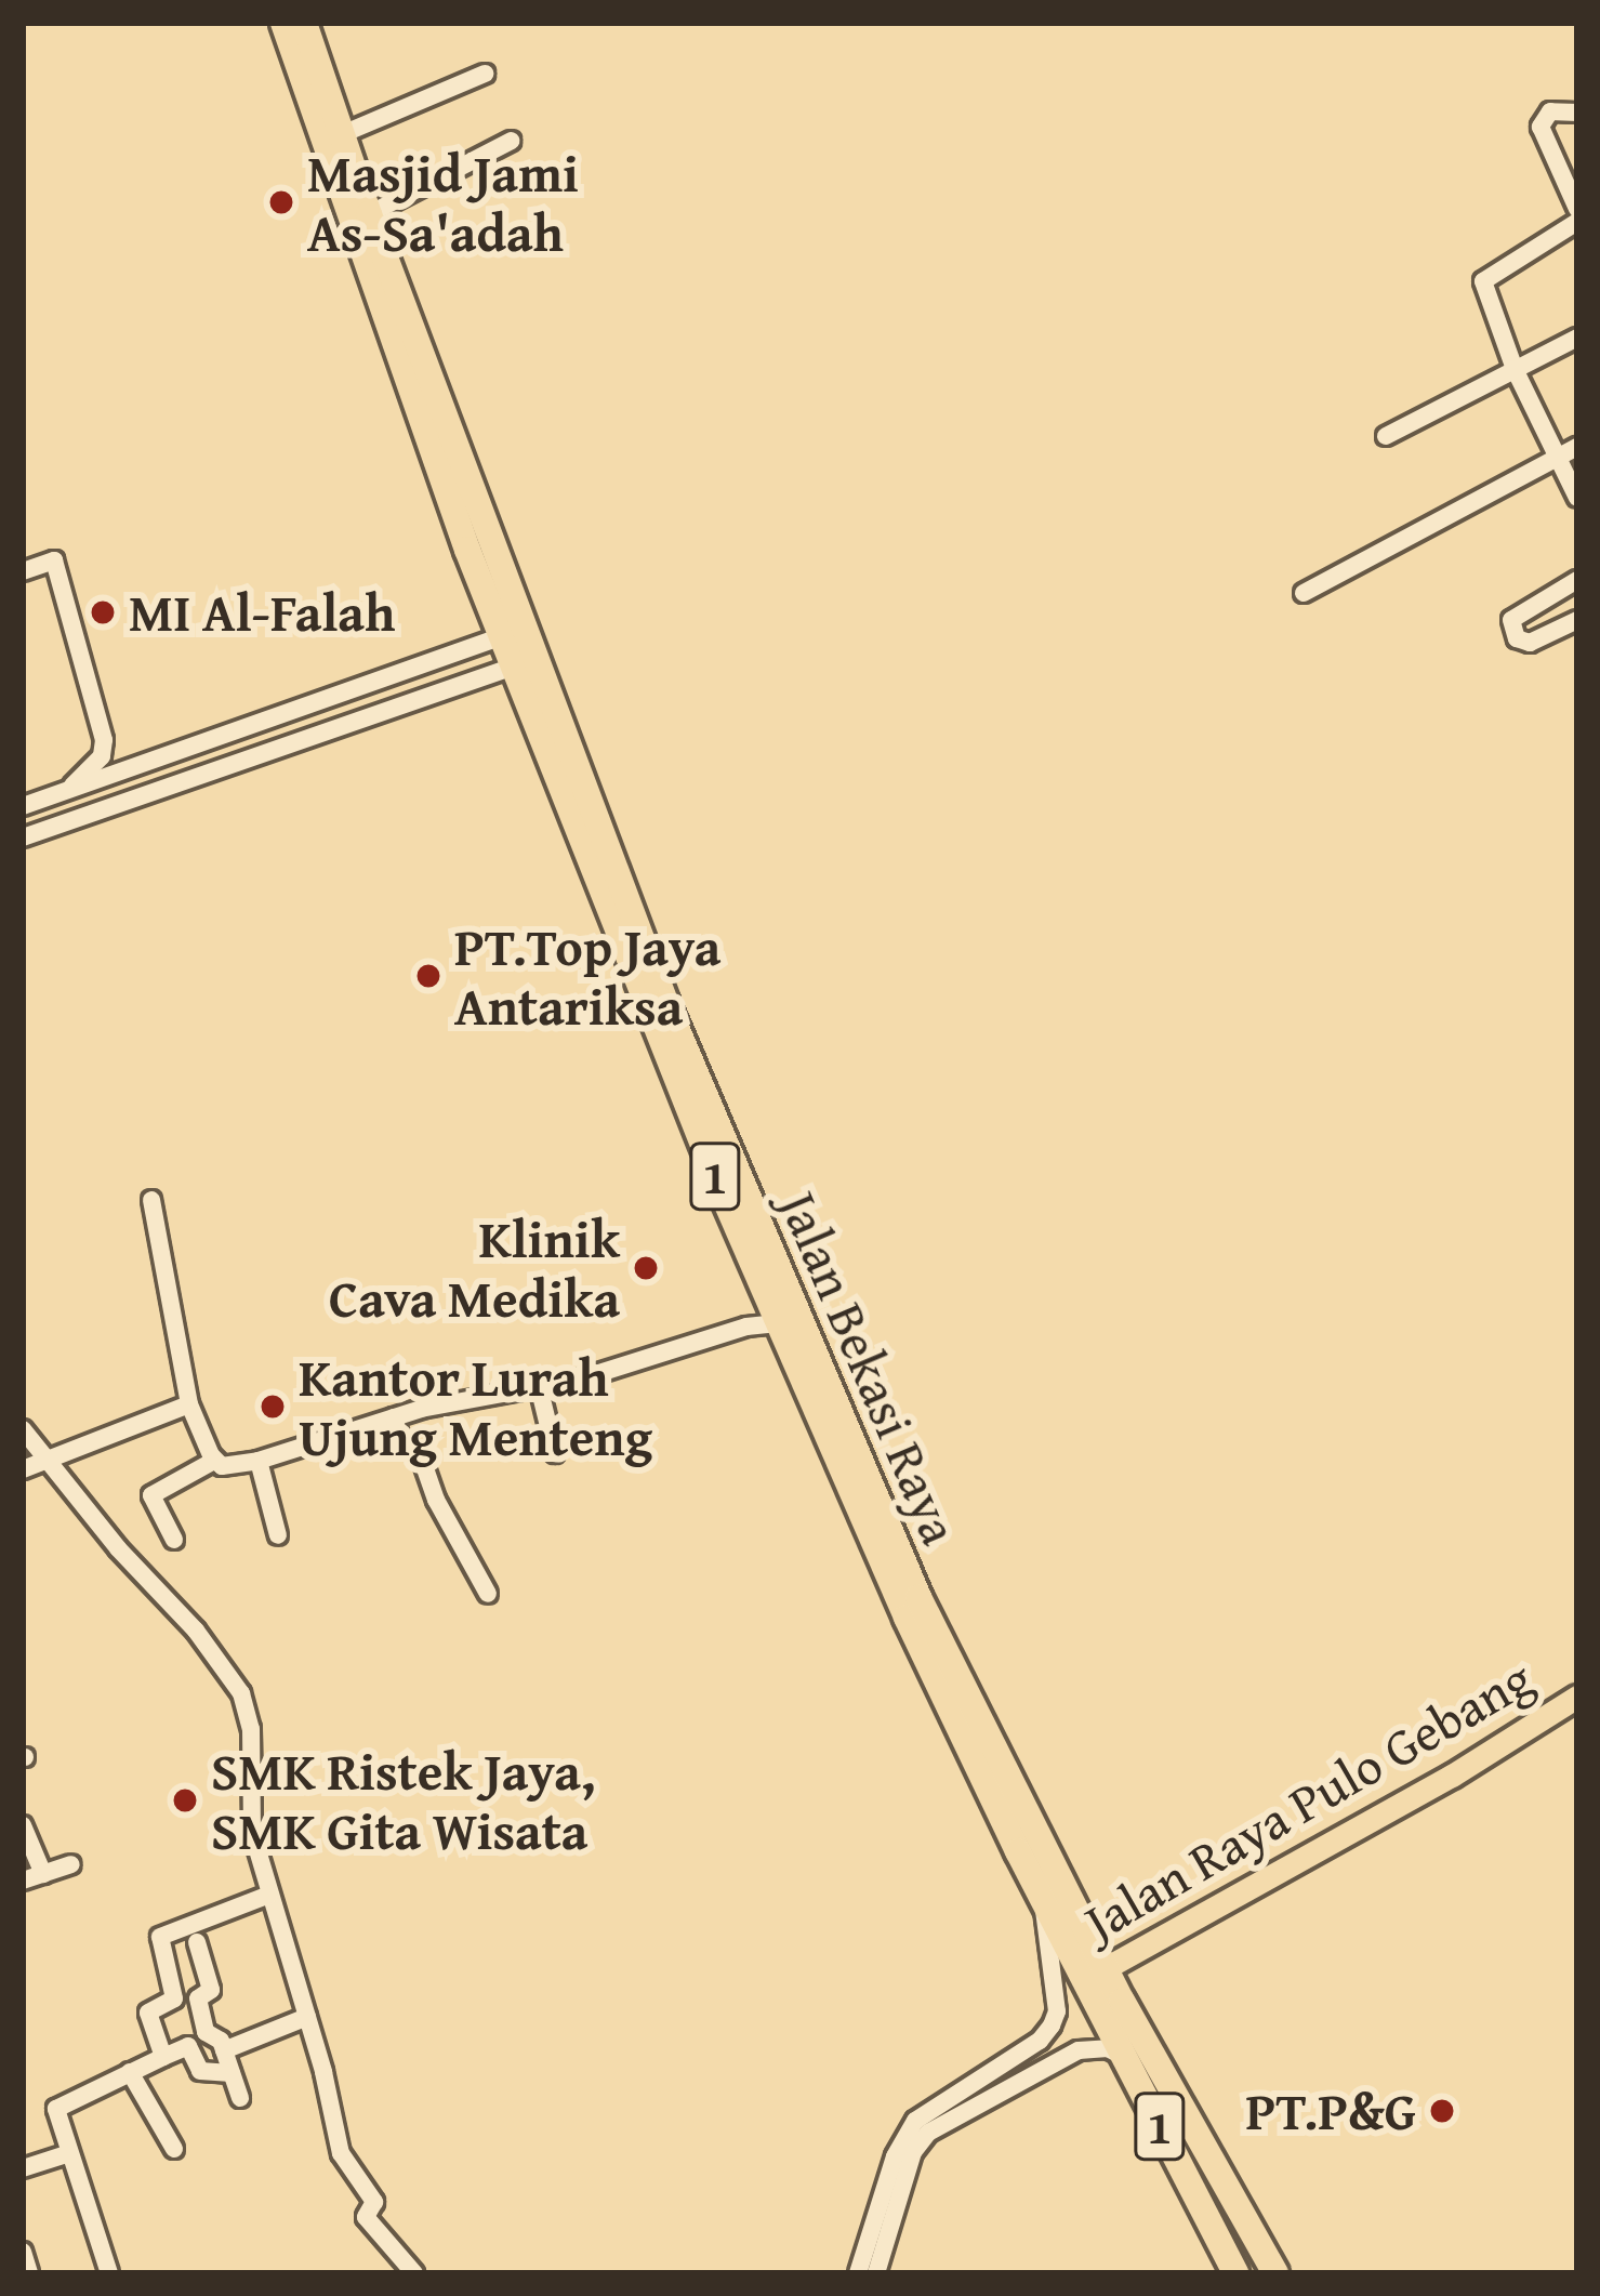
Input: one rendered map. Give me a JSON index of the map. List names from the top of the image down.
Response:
{
  "streets": {
    "highway": ["1", "Jalan Bekasi Raya"],
    "main road": ["Jalan Raya Pulo Gebang"]
  },
  "crossings": [
    ["Jalan Bekasi Raya", "Jalan Raya Pulo Gebang"]
  ],
  "places": [
    "Masjid Jami As-Sa'adah",
    "MI Al-Falah",
    "PT.Top Jaya Antariksa",
    "Klinik Cava Medika",
    "Kantor Lurah Ujung Menteng",
    "SMK Ristek Jaya, SMK Gita Wisata",
    "PT.P&G"
  ]
}
